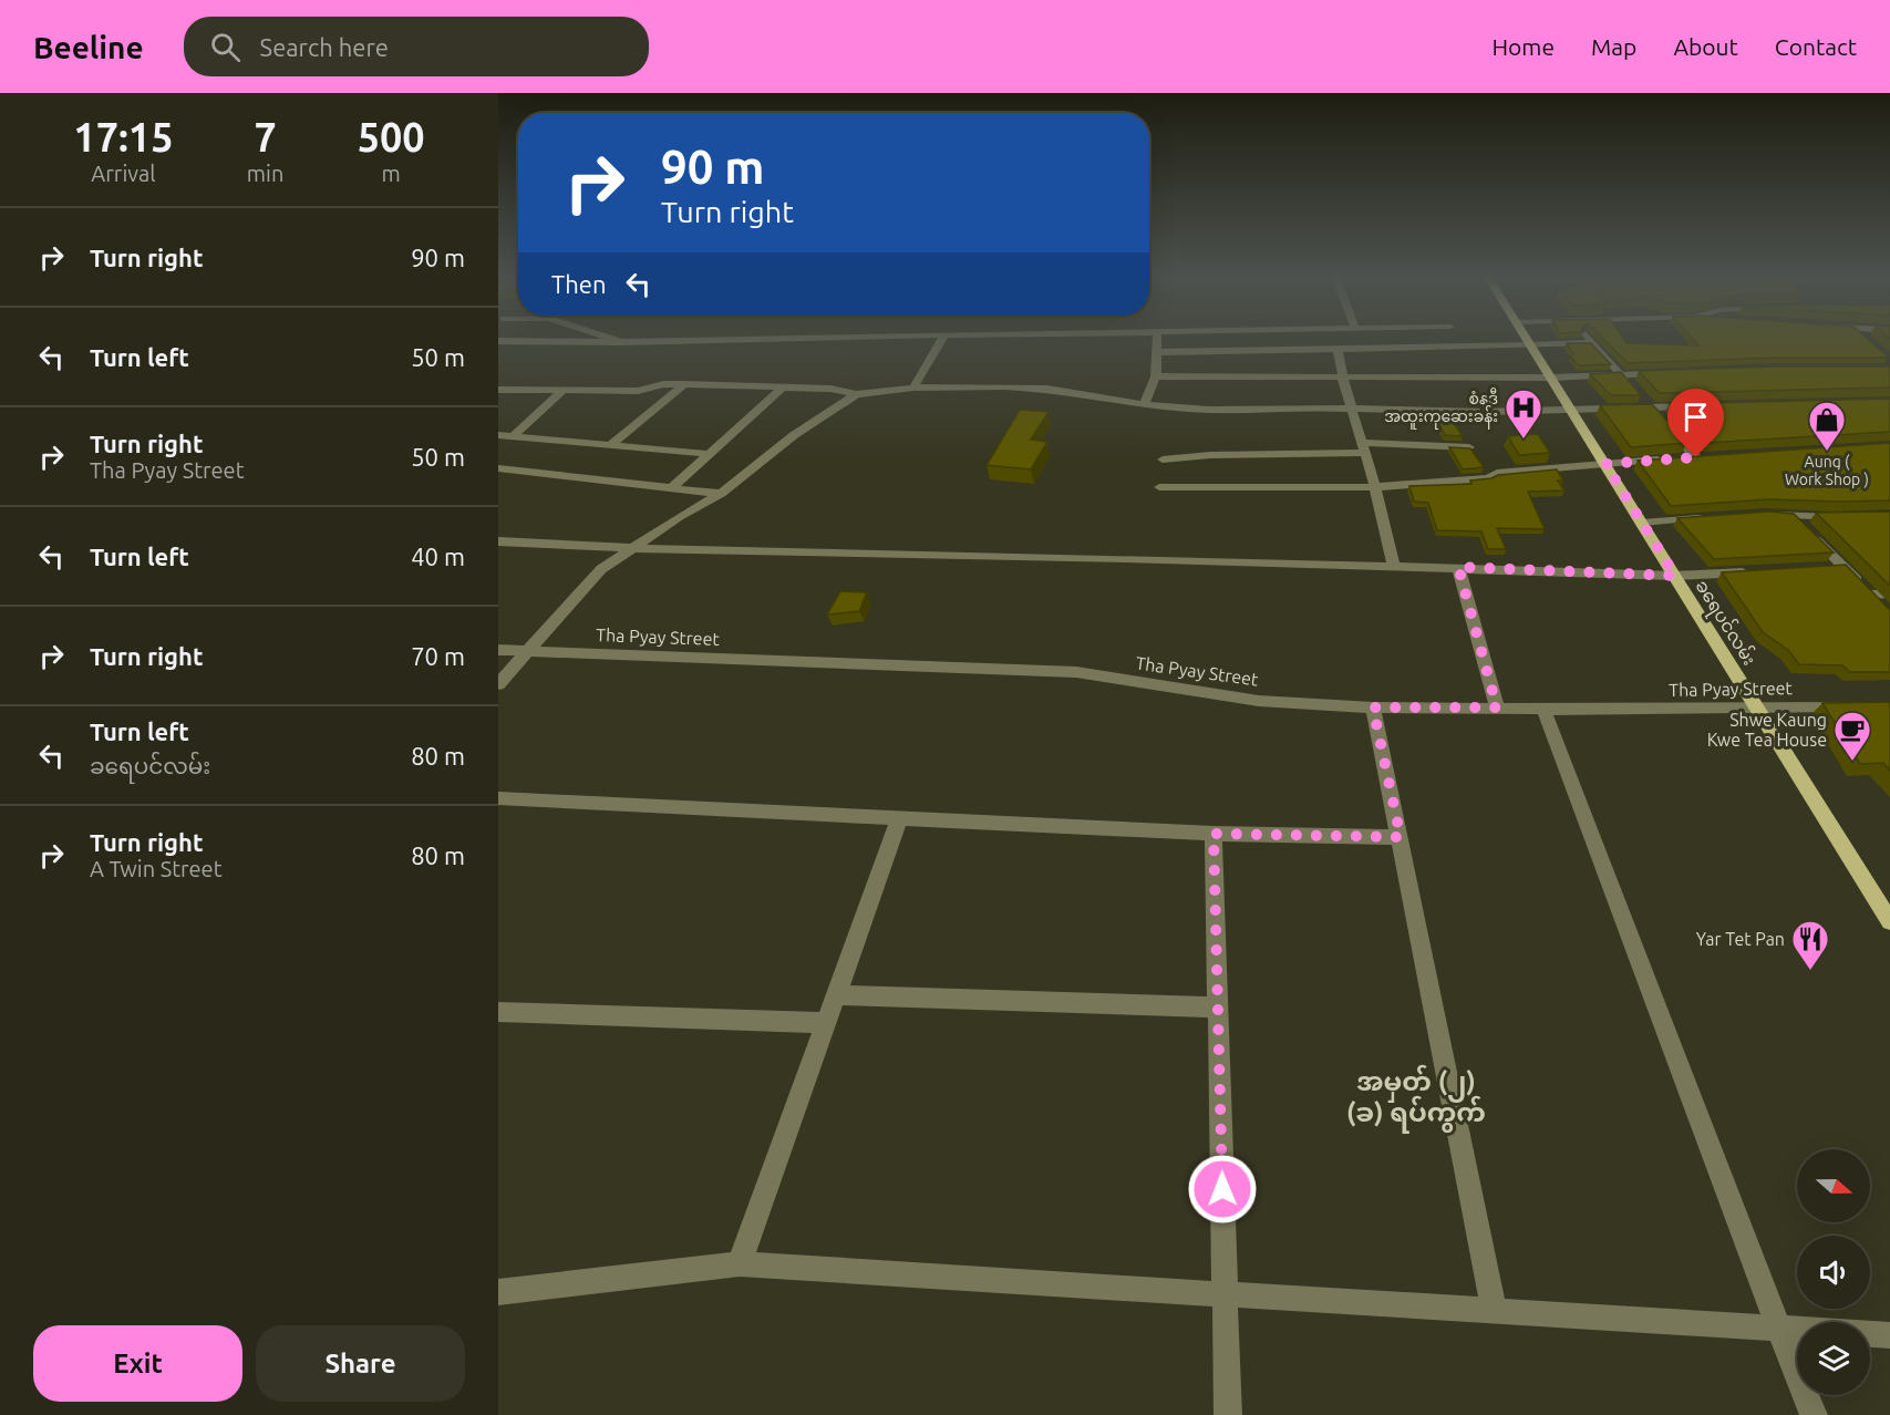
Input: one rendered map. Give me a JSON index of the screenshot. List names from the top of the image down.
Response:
{
  "streets": {
    "main road": ["ခရေပင်လမ်း"],
    "street": ["Tha Pyay Street"]
  },
  "crossings": [
    ["ခရေပင်လမ်း", "Tha Pyay Street"]
  ],
  "districts": ["အမှတ် (၂) (ခ) ရပ်ကွက်"],
  "places": {
    "hospital": ["စံနဒီ အထူးကုဆေးခန်း"],
    "shop": ["Aung ( Work Shop )"],
    "cafe": ["Shwe Kaung Kwe Tea House"],
    "restaurant": ["Yar Tet Pan"]
  },
  "north": "right",
  "page": {
    "header": "Beeline",
    "search": "Search here",
    "nav": [
      "Home",
      "Map",
      "About",
      "Contact"
    ],
    "eta": [
      "17:15",
      "Arrival",
      "7",
      "min",
      "500",
      "m"
    ],
    "turn": ["90 m", "Turn right"],
    "list": [
      {
        "name": "Turn right",
        "value": "90 m"
      },
      {
        "name": "Turn left",
        "value": "50 m"
      },
      {
        "name": "Turn right",
        "note": "Tha Pyay Street",
        "value": "50 m"
      },
      {
        "name": "Turn left",
        "value": "40 m"
      },
      {
        "name": "Turn right",
        "value": "70 m"
      },
      {
        "name": "Turn left",
        "note": "ခရေပင်လမ်း",
        "value": "80 m"
      },
      {
        "name": "Turn right",
        "note": "A Twin Street",
        "value": "80 m"
      }
    ],
    "then": "Then",
    "buttons": ["Exit", "Share"]
  }
}
